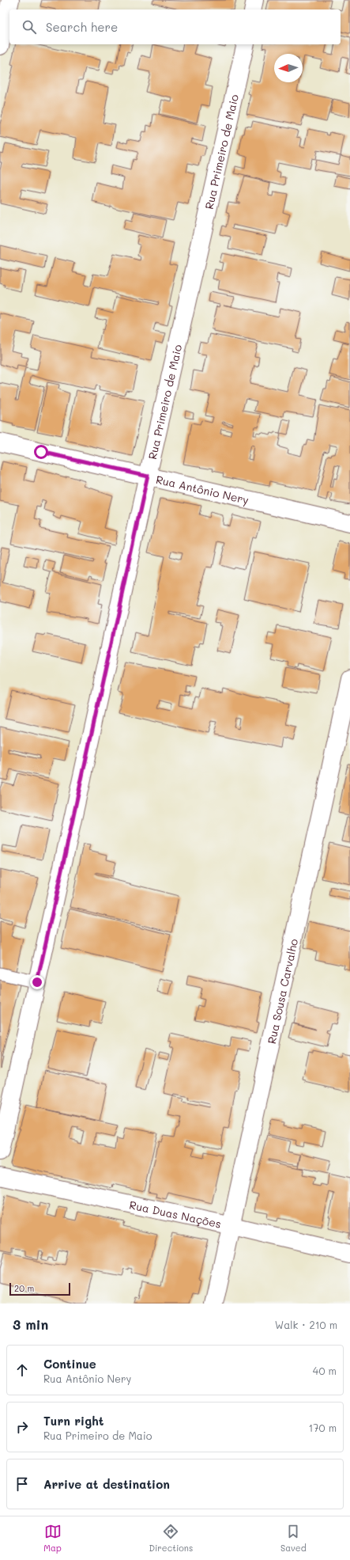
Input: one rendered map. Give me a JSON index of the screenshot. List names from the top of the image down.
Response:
{
  "streets": {
    "street": [
      "Rua Primeiro de Maio",
      "Rua Antônio Nery",
      "Rua Sousa Carvalho",
      "Rua Duas Nações"
    ]
  },
  "crossings": [
    ["Rua Primeiro de Maio", "Rua Antônio Nery"],
    ["Rua Sousa Carvalho", "Rua Duas Nações"]
  ],
  "scale_bar": "20 m",
  "north": "left",
  "page": {
    "search": "Search here",
    "scale": "20 m",
    "heading": ["3 min", "Walk · 210 m"],
    "list": [
      ["Continue", "Rua Antônio Nery", "40 m"],
      ["Turn right", "Rua Primeiro de Maio", "170 m"],
      "Arrive at destination"
    ],
    "nav": ["Map", "Directions", "Saved"]
  }
}
